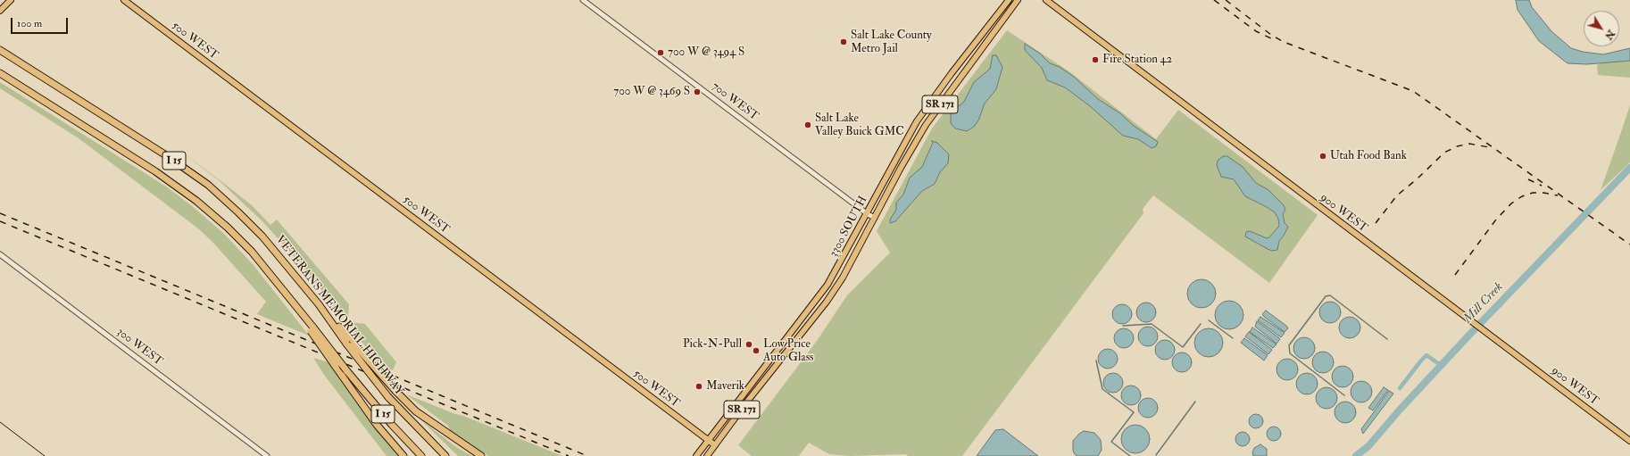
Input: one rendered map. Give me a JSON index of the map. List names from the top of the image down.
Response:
{
  "streets": {
    "highway": ["I 15", "VETERANS MEMORIAL HIGHWAY"],
    "main road": [
      "500 WEST",
      "SR 171",
      "900 WEST",
      "3300 SOUTH"
    ],
    "street": ["700 WEST", "300 WEST"]
  },
  "crossings": [
    ["500 WEST", "3300 SOUTH"],
    ["700 WEST", "3300 SOUTH"]
  ],
  "water": ["Mill Creek"],
  "places": [
    "Salt Lake County Metro Jail",
    "700 W @ 3494 S",
    "Fire Station 42",
    "700 W @ 3469 S",
    "Salt Lake Valley Buick GMC",
    "Utah Food Bank",
    "Pick-N-Pull",
    "Low Price Auto Glass",
    "Maverik"
  ],
  "scale_bar": "100 m",
  "north": "bottom right"
}
